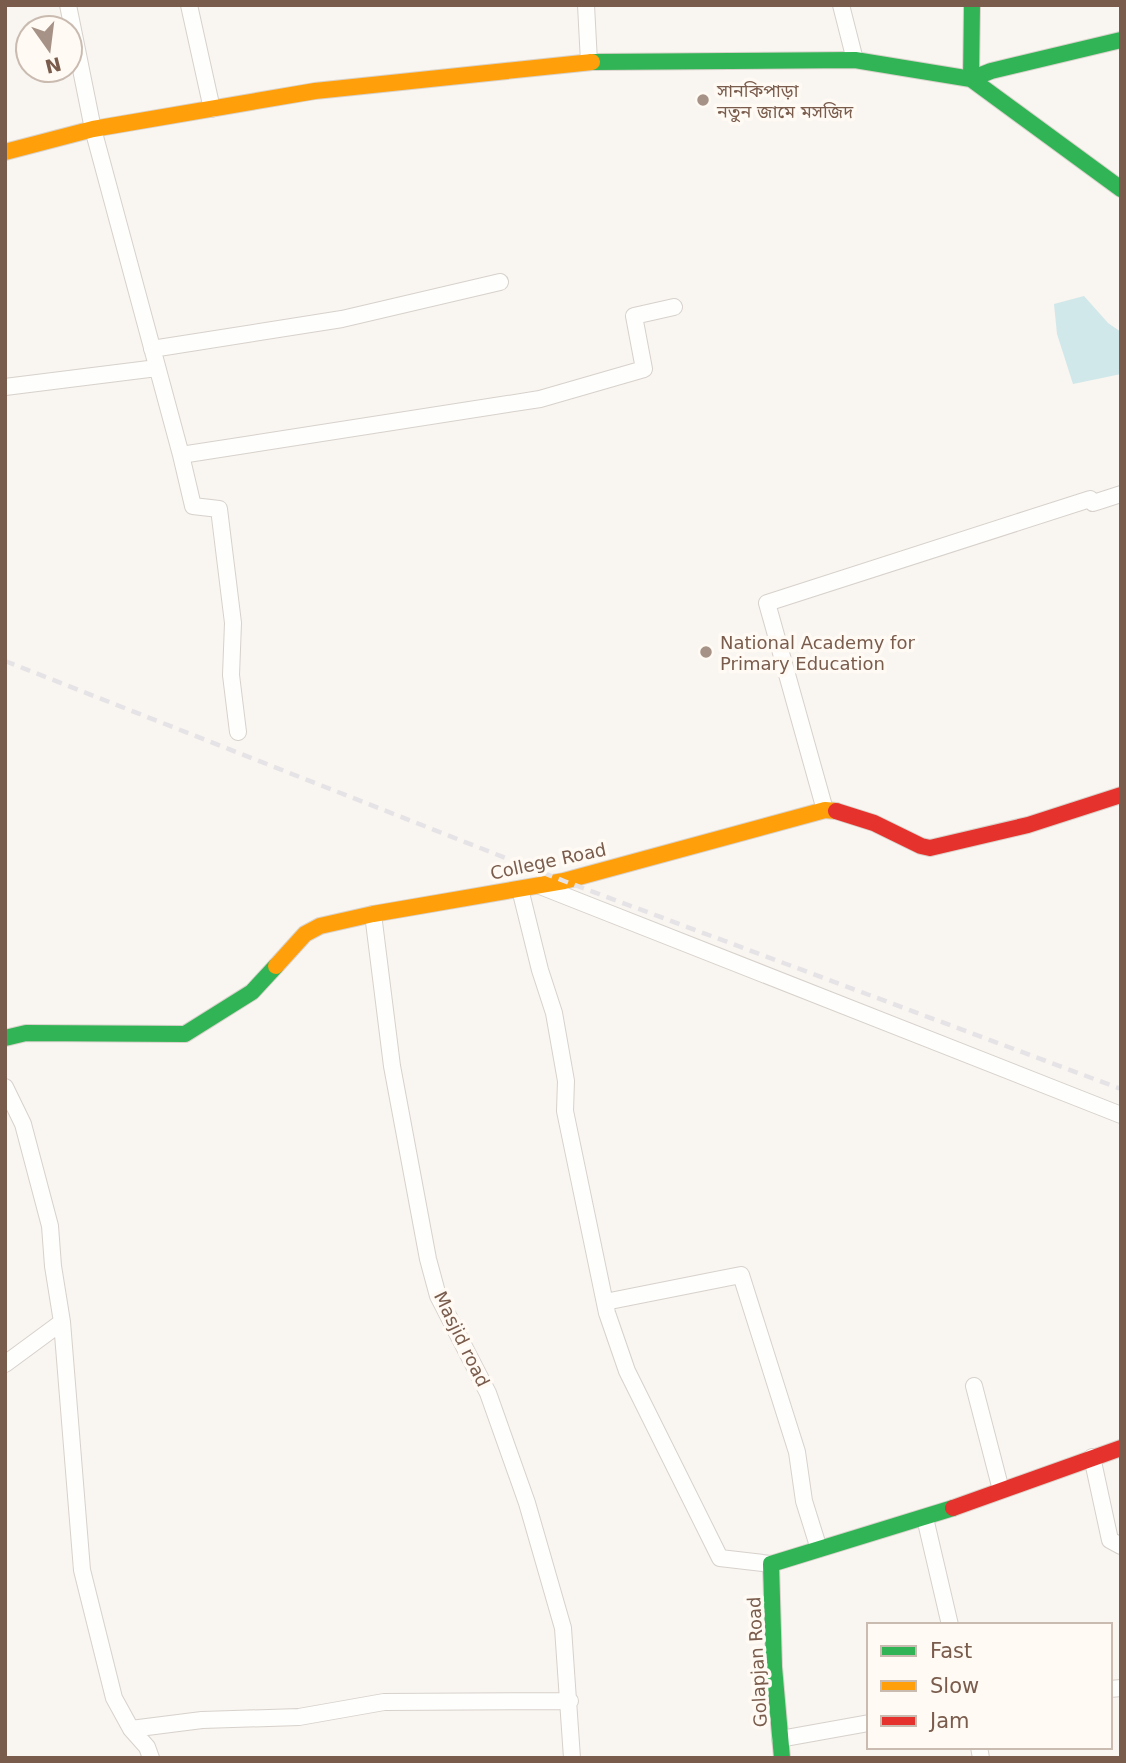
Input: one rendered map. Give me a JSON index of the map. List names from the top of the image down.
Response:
{
  "streets": {
    "street": ["College Road", "Masjid road", "Golapjan Road"]
  },
  "crossings": [
    ["College Road", "Masjid road"]
  ],
  "places": ["সানকিপাড়া নতুন জামে মসজিদ", "National Academy for Primary Education"],
  "legend": ["Fast", "Slow", "Jam"],
  "north": "bottom"
}
